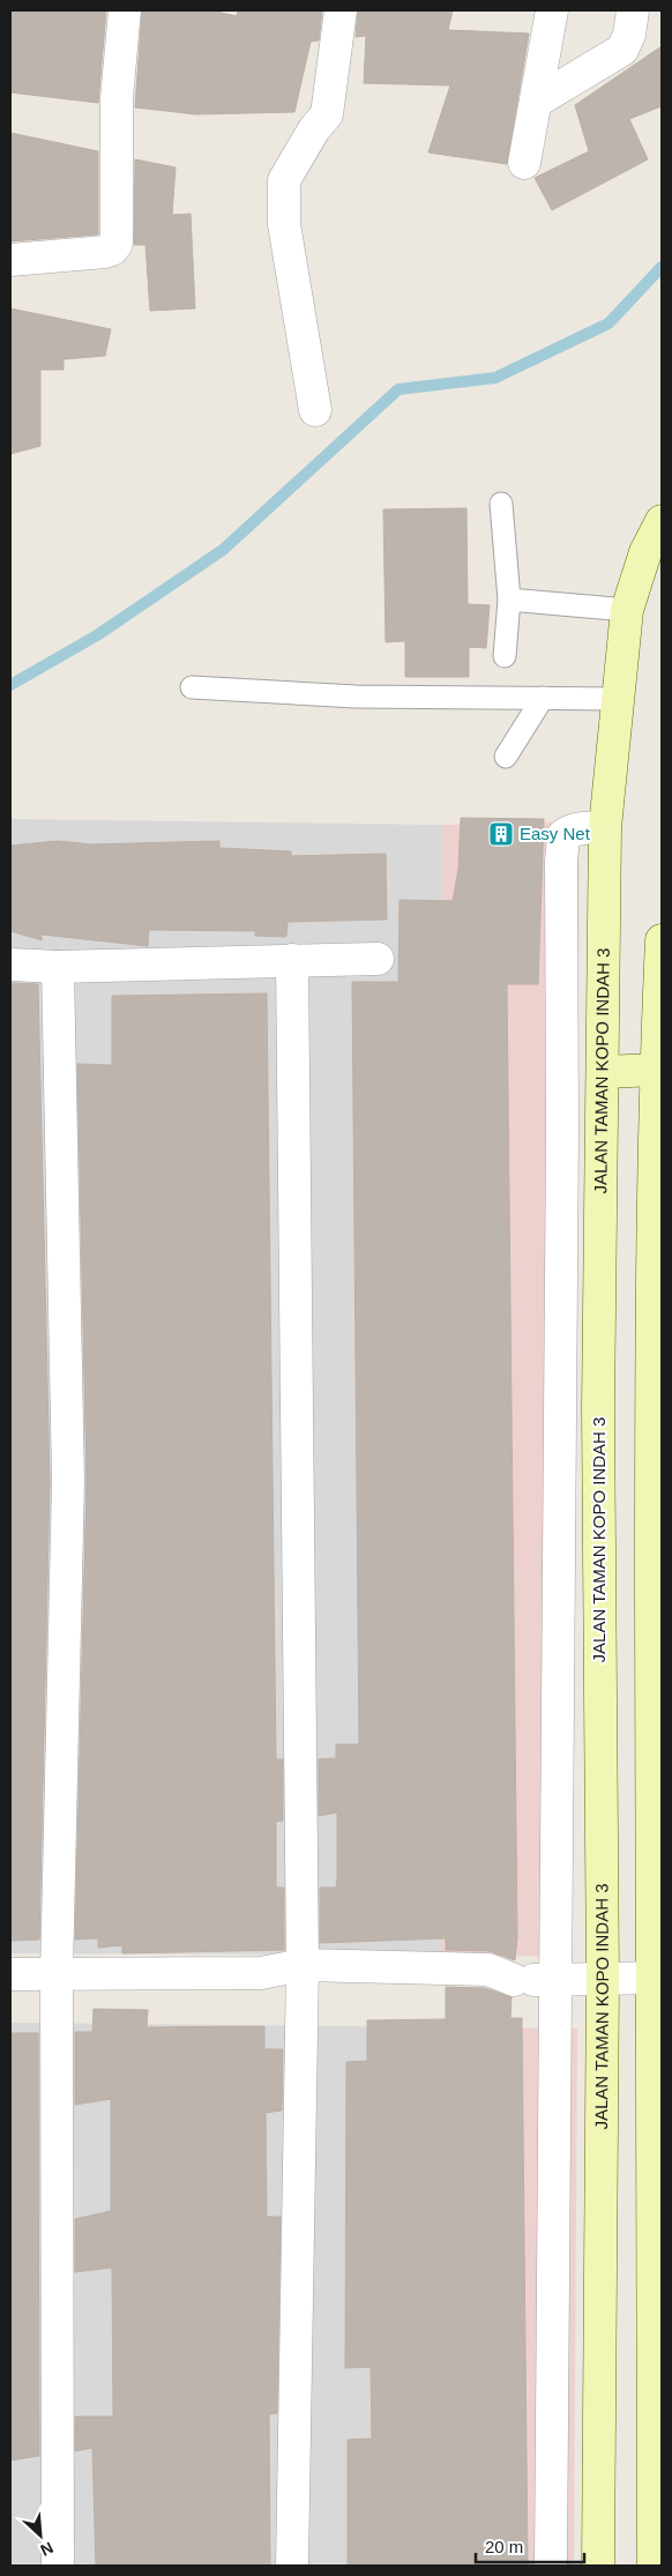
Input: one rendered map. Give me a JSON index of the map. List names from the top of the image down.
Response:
{
  "streets": {
    "main road": ["JALAN TAMAN KOPO INDAH 3"]
  },
  "places": {
    "building": ["Easy Net"]
  },
  "scale_bar": "20 m",
  "north": "bottom right"
}
